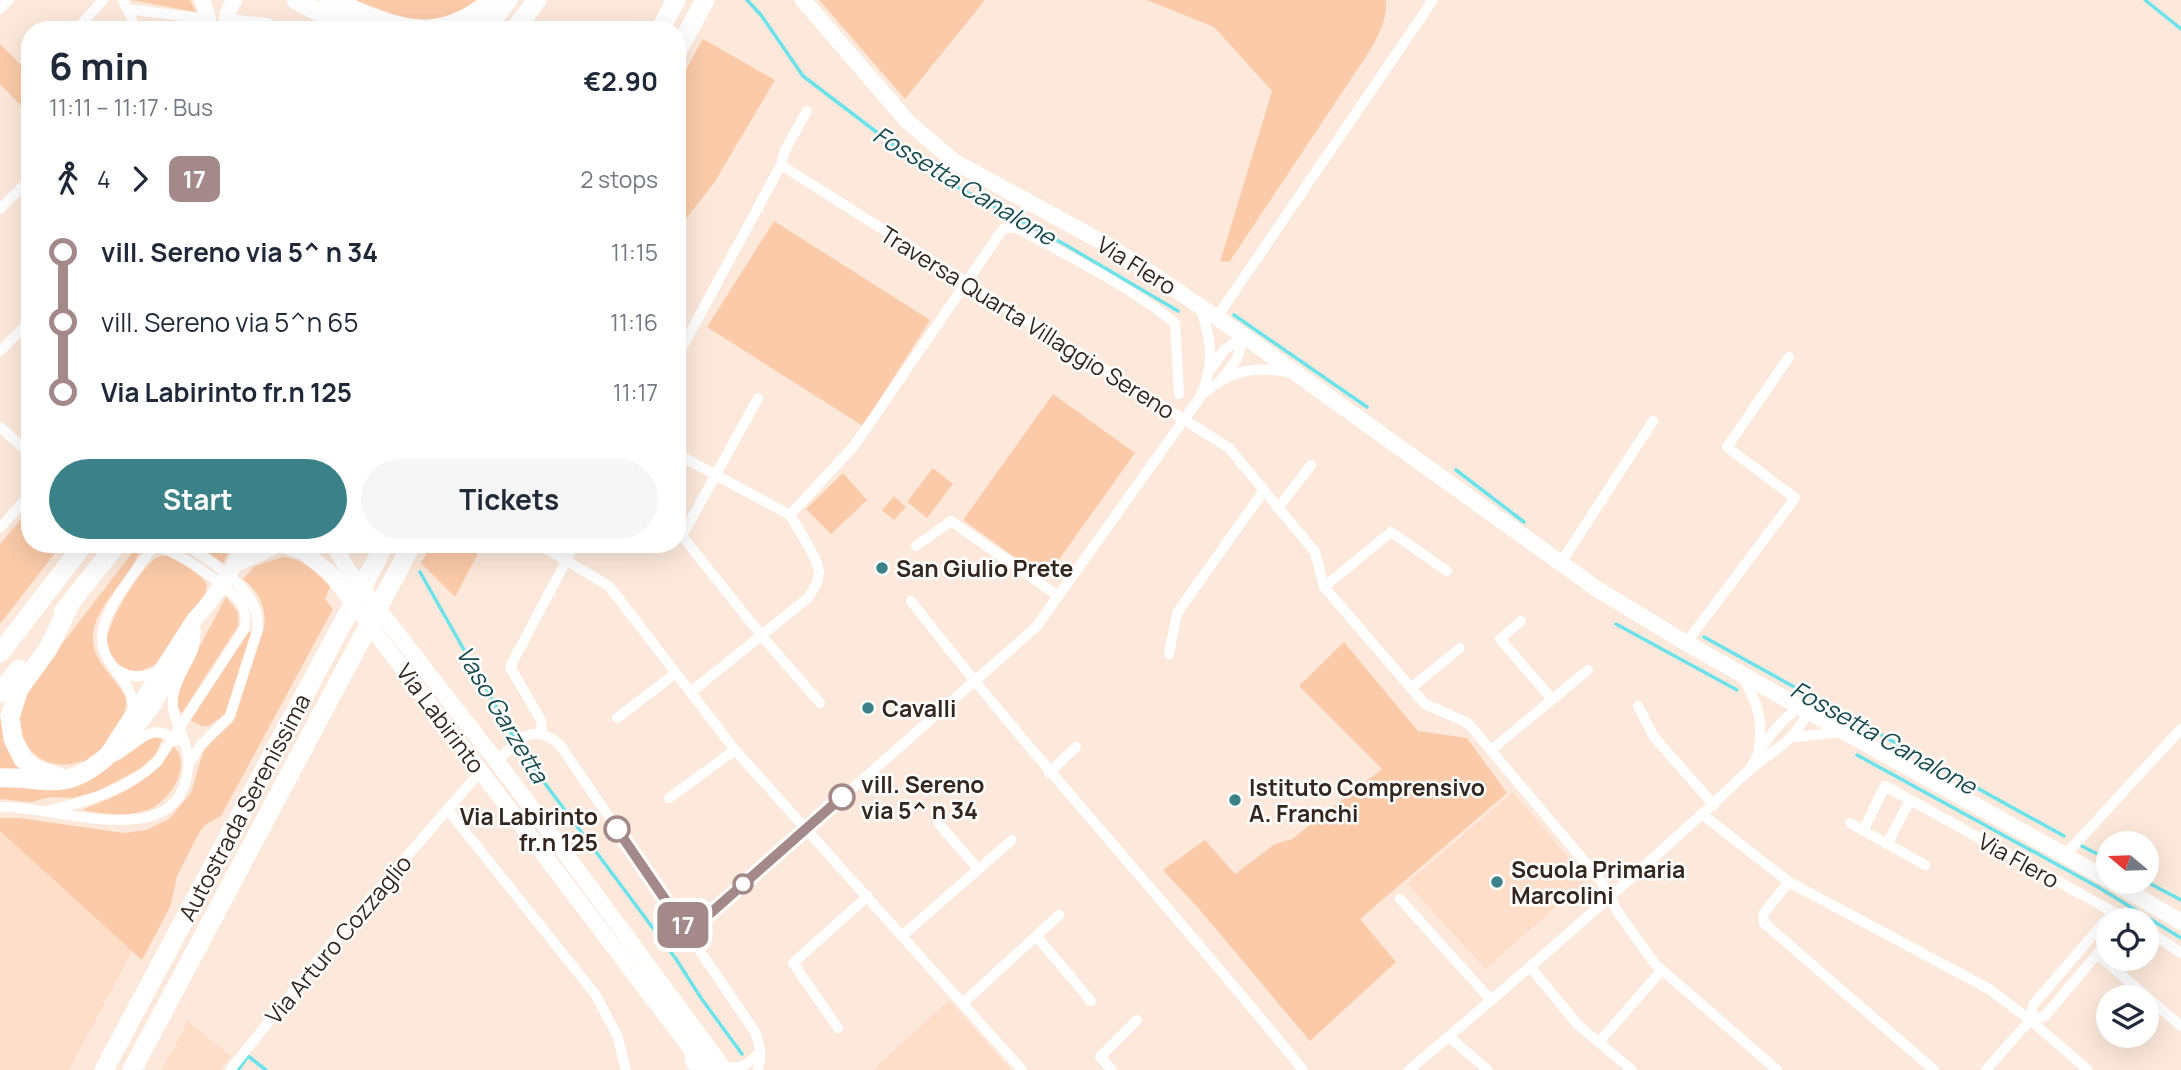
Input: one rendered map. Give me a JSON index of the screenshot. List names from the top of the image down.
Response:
{
  "streets": {
    "highway": ["Autostrada Serenissima"],
    "street": [
      "Via Flero",
      "Traversa Quarta Villaggio Sereno",
      "Via Labirinto",
      "Via Arturo Cozzaglio"
    ]
  },
  "crossings": [
    ["Via Flero", "Traversa Quarta Villaggio Sereno"]
  ],
  "water": ["Fossetta Canalone", "Vaso Garzetta"],
  "places": [
    "San Giulio Prete",
    "Cavalli",
    "vill. Sereno via 5^ n 34",
    "Istituto Comprensivo A. Franchi",
    "Via Labirinto fr.n 125",
    "Scuola Primaria Marcolini"
  ],
  "lines": ["bus line 17"],
  "north": "left",
  "page": {
    "on_map": "17",
    "heading": ["6 min", "11:11 – 11:17 · Bus", "€2.90"],
    "legs": ["4", "17", "2 stops"],
    "list": [
      {
        "name": "vill. Sereno via 5^ n 34",
        "value": "11:15"
      },
      {
        "name": "vill. Sereno via 5^n 65",
        "value": "11:16"
      },
      {
        "name": "Via Labirinto fr.n 125",
        "value": "11:17"
      }
    ],
    "buttons": ["Start", "Tickets"]
  }
}
